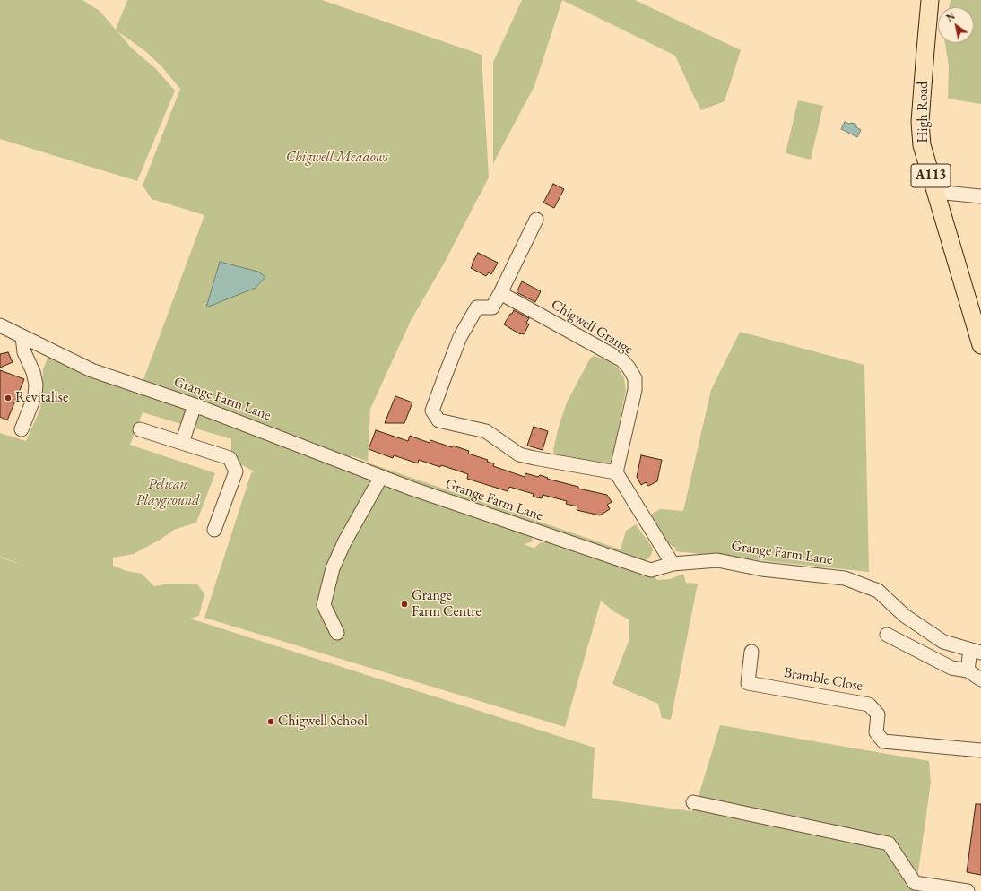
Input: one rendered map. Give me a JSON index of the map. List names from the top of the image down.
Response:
{
  "streets": {
    "main road": ["High Road", "A113"],
    "street": ["Chigwell Grange", "Grange Farm Lane", "Bramble Close"]
  },
  "parks": ["Chigwell Meadows", "Pelican Playground"],
  "places": ["Revitalise", "Grange Farm Centre", "Chigwell School"],
  "north": "top left"
}
